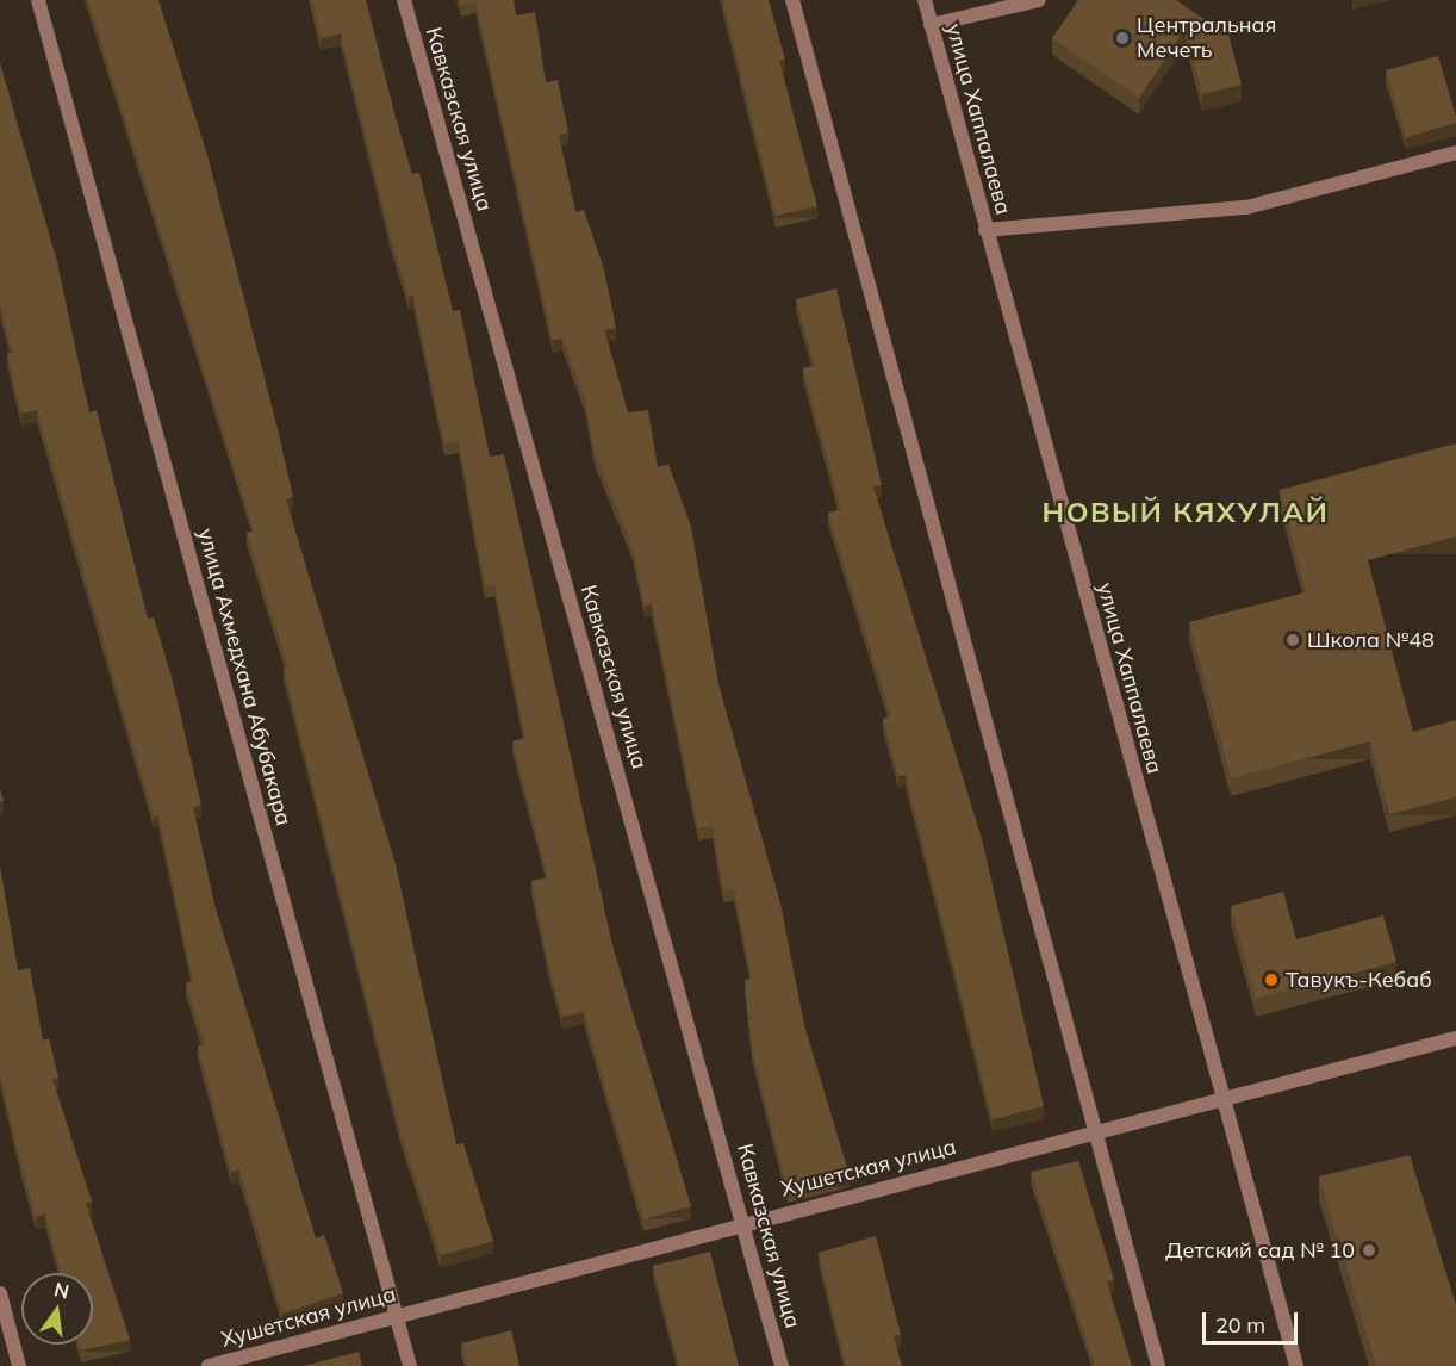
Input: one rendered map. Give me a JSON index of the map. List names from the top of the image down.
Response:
{
  "streets": {
    "street": [
      "Кавказская улица",
      "улица Хаппалаева",
      "улица Ахмедхана Абубакара",
      "Хушетская улица"
    ]
  },
  "crossings": [
    ["Кавказская улица", "Хушетская улица"],
    ["улица Хаппалаева", "Хушетская улица"],
    ["улица Ахмедхана Абубакара", "Хушетская улица"]
  ],
  "districts": ["НОВЫЙ КЯХУЛАЙ"],
  "places": [
    "Центральная Мечеть",
    "Школа №48",
    "Тавукъ-Кебаб",
    "Детский сад № 10"
  ],
  "scale_bar": "20 m",
  "north": "top"
}
